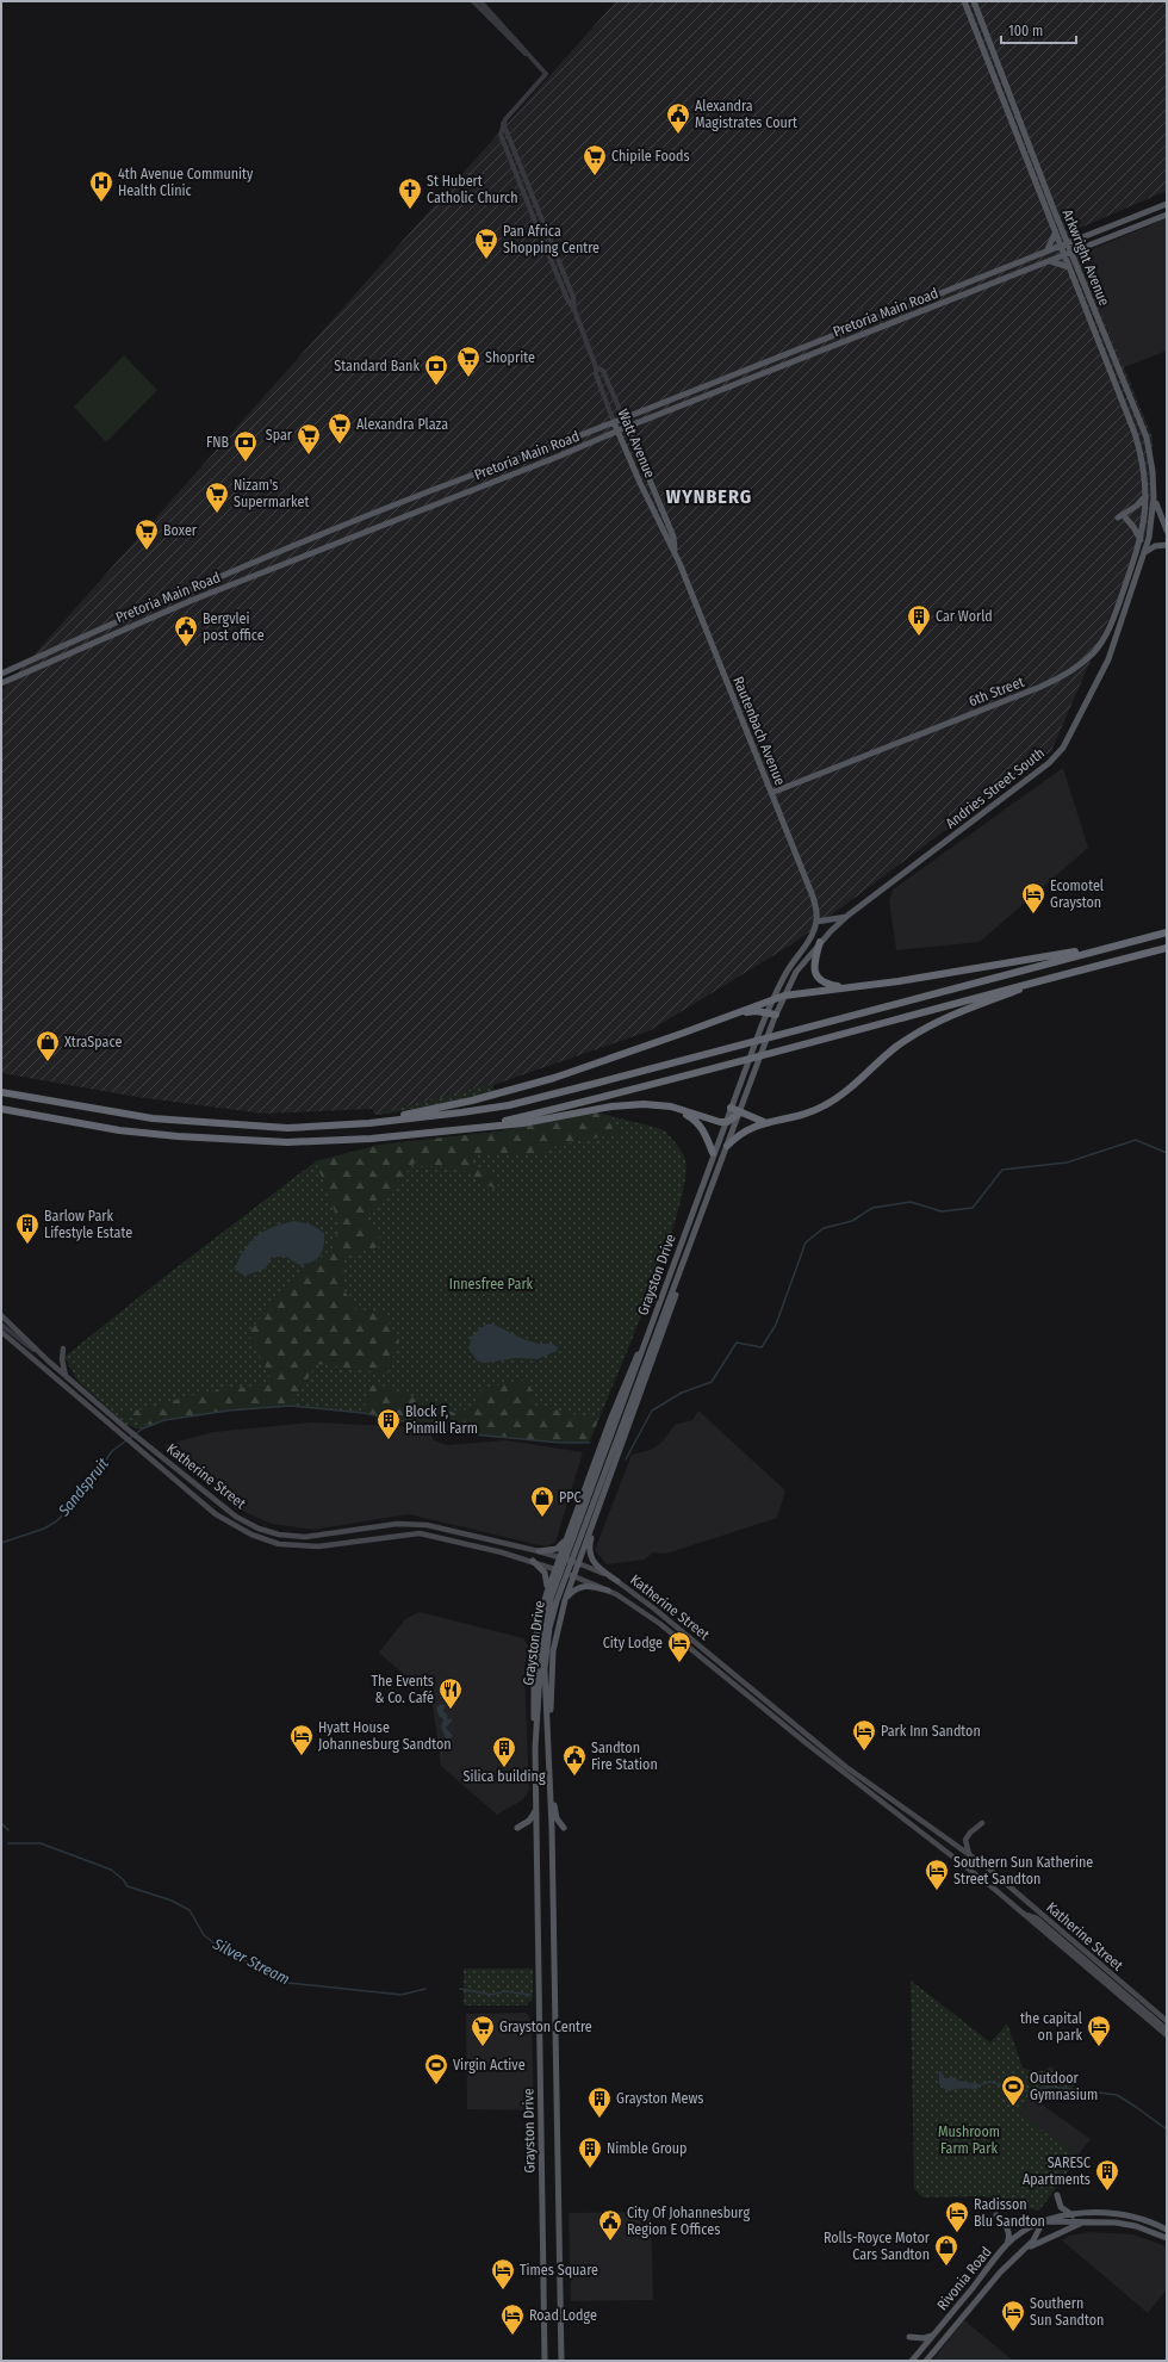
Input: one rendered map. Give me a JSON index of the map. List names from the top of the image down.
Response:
{
  "streets": {
    "main road": [
      "Arkwright Avenue",
      "Pretoria Main Road",
      "Watt Avenue",
      "6th Street",
      "Rautenbach Avenue",
      "Andries Street South",
      "Grayston Drive",
      "Katherine Street",
      "Rivonia Road"
    ]
  },
  "crossings": [
    ["Arkwright Avenue", "Pretoria Main Road"],
    ["Arkwright Avenue", "6th Street"],
    ["Arkwright Avenue", "Andries Street South"],
    ["Pretoria Main Road", "Watt Avenue"],
    ["Watt Avenue", "Rautenbach Avenue"],
    ["6th Street", "Rautenbach Avenue"],
    ["Rautenbach Avenue", "Grayston Drive"],
    ["Andries Street South", "Grayston Drive"]
  ],
  "districts": ["WYNBERG"],
  "water": ["Sandspruit", "Silver Stream"],
  "parks": ["Innesfree Park", "Mushroom Farm Park"],
  "places": {
    "public building": [
      "Alexandra Magistrates Court",
      "Bergvlei post office",
      "Sandton Fire Station",
      "City Of Johannesburg Region E Offices"
    ],
    "supermarket": [
      "Chipile Foods",
      "Pan Africa Shopping Centre",
      "Shoprite",
      "Alexandra Plaza",
      "Spar",
      "Nizam's Supermarket",
      "Boxer",
      "Grayston Centre"
    ],
    "hospital": ["4th Avenue Community Health Clinic"],
    "church": ["St Hubert Catholic Church"],
    "bank": ["Standard Bank", "FNB"],
    "building": [
      "Car World",
      "Barlow Park Lifestyle Estate",
      "Block F, Pinmill Farm",
      "Silica building",
      "Grayston Mews",
      "Nimble Group",
      "SARESC Apartments"
    ],
    "hotel": [
      "Ecomotel Grayston",
      "City Lodge",
      "Park Inn Sandton",
      "Hyatt House Johannesburg Sandton",
      "Southern Sun Katherine Street Sandton",
      "the capital on park",
      "Radisson Blu Sandton",
      "Times Square",
      "Southern Sun Sandton",
      "Road Lodge"
    ],
    "shop": ["XtraSpace", "PPC", "Rolls-Royce Motor Cars Sandton"],
    "restaurant": ["The Events & Co. Café"],
    "sports": ["Virgin Active", "Outdoor Gymnasium"]
  },
  "scale_bar": "100 m"
}
